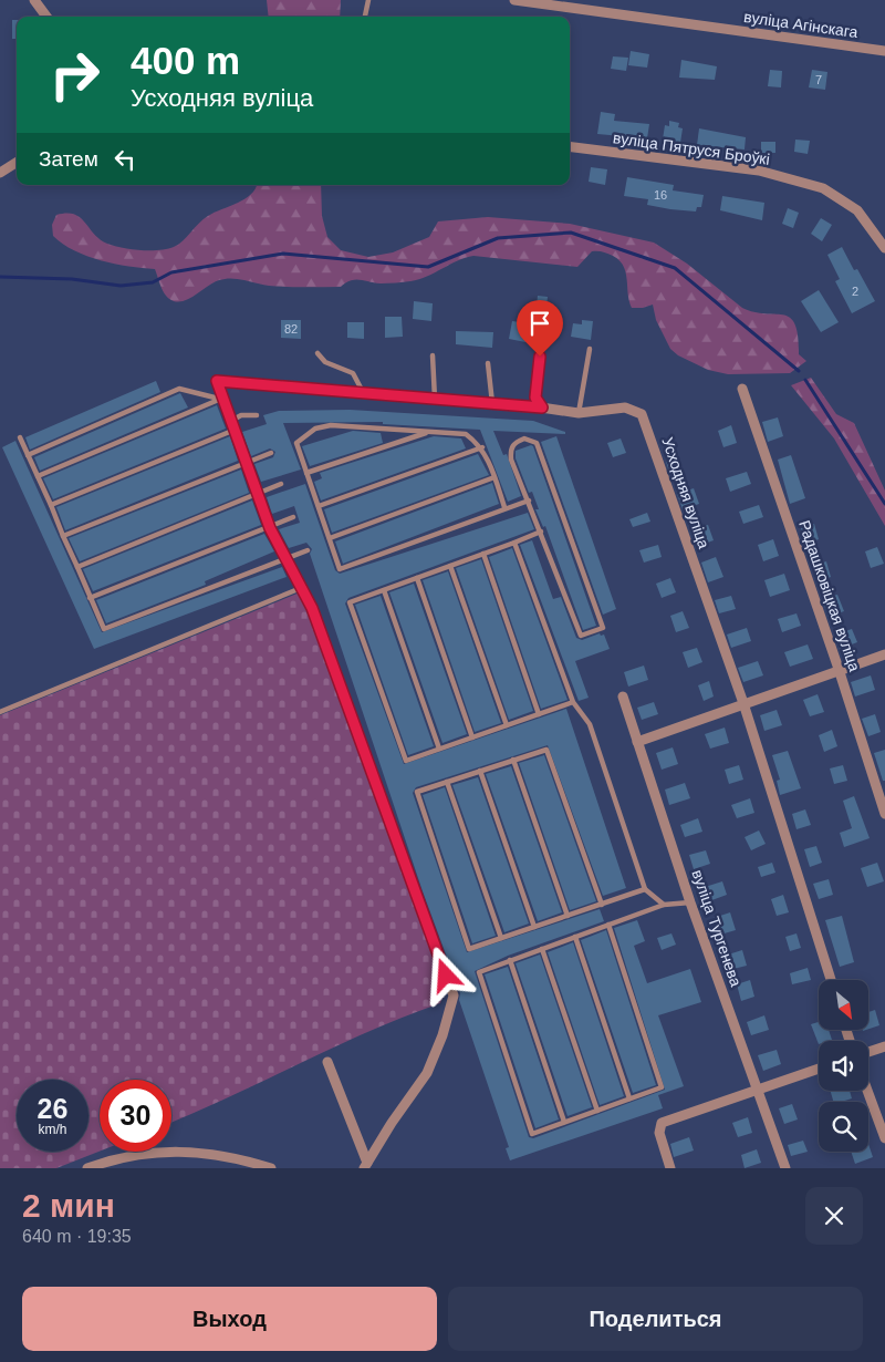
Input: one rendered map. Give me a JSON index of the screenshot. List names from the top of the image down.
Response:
{
  "streets": {
    "street": [
      "вуліца Агінскага",
      "вуліца Пятруся Броўкі",
      "Усходняя вуліца",
      "Радашковіцкая вуліца",
      "вуліца Тургенева"
    ]
  },
  "house_numbers": [
    "7",
    "16",
    "2",
    "82"
  ],
  "north": "bottom right",
  "page": {
    "turn": ["400 m", "Усходняя вуліца"],
    "then": "Затем",
    "speed": "26 km/h",
    "limit": "30",
    "heading": ["2 мин", "640 m · 19:35"],
    "buttons": ["Выход", "Поделиться"]
  }
}
